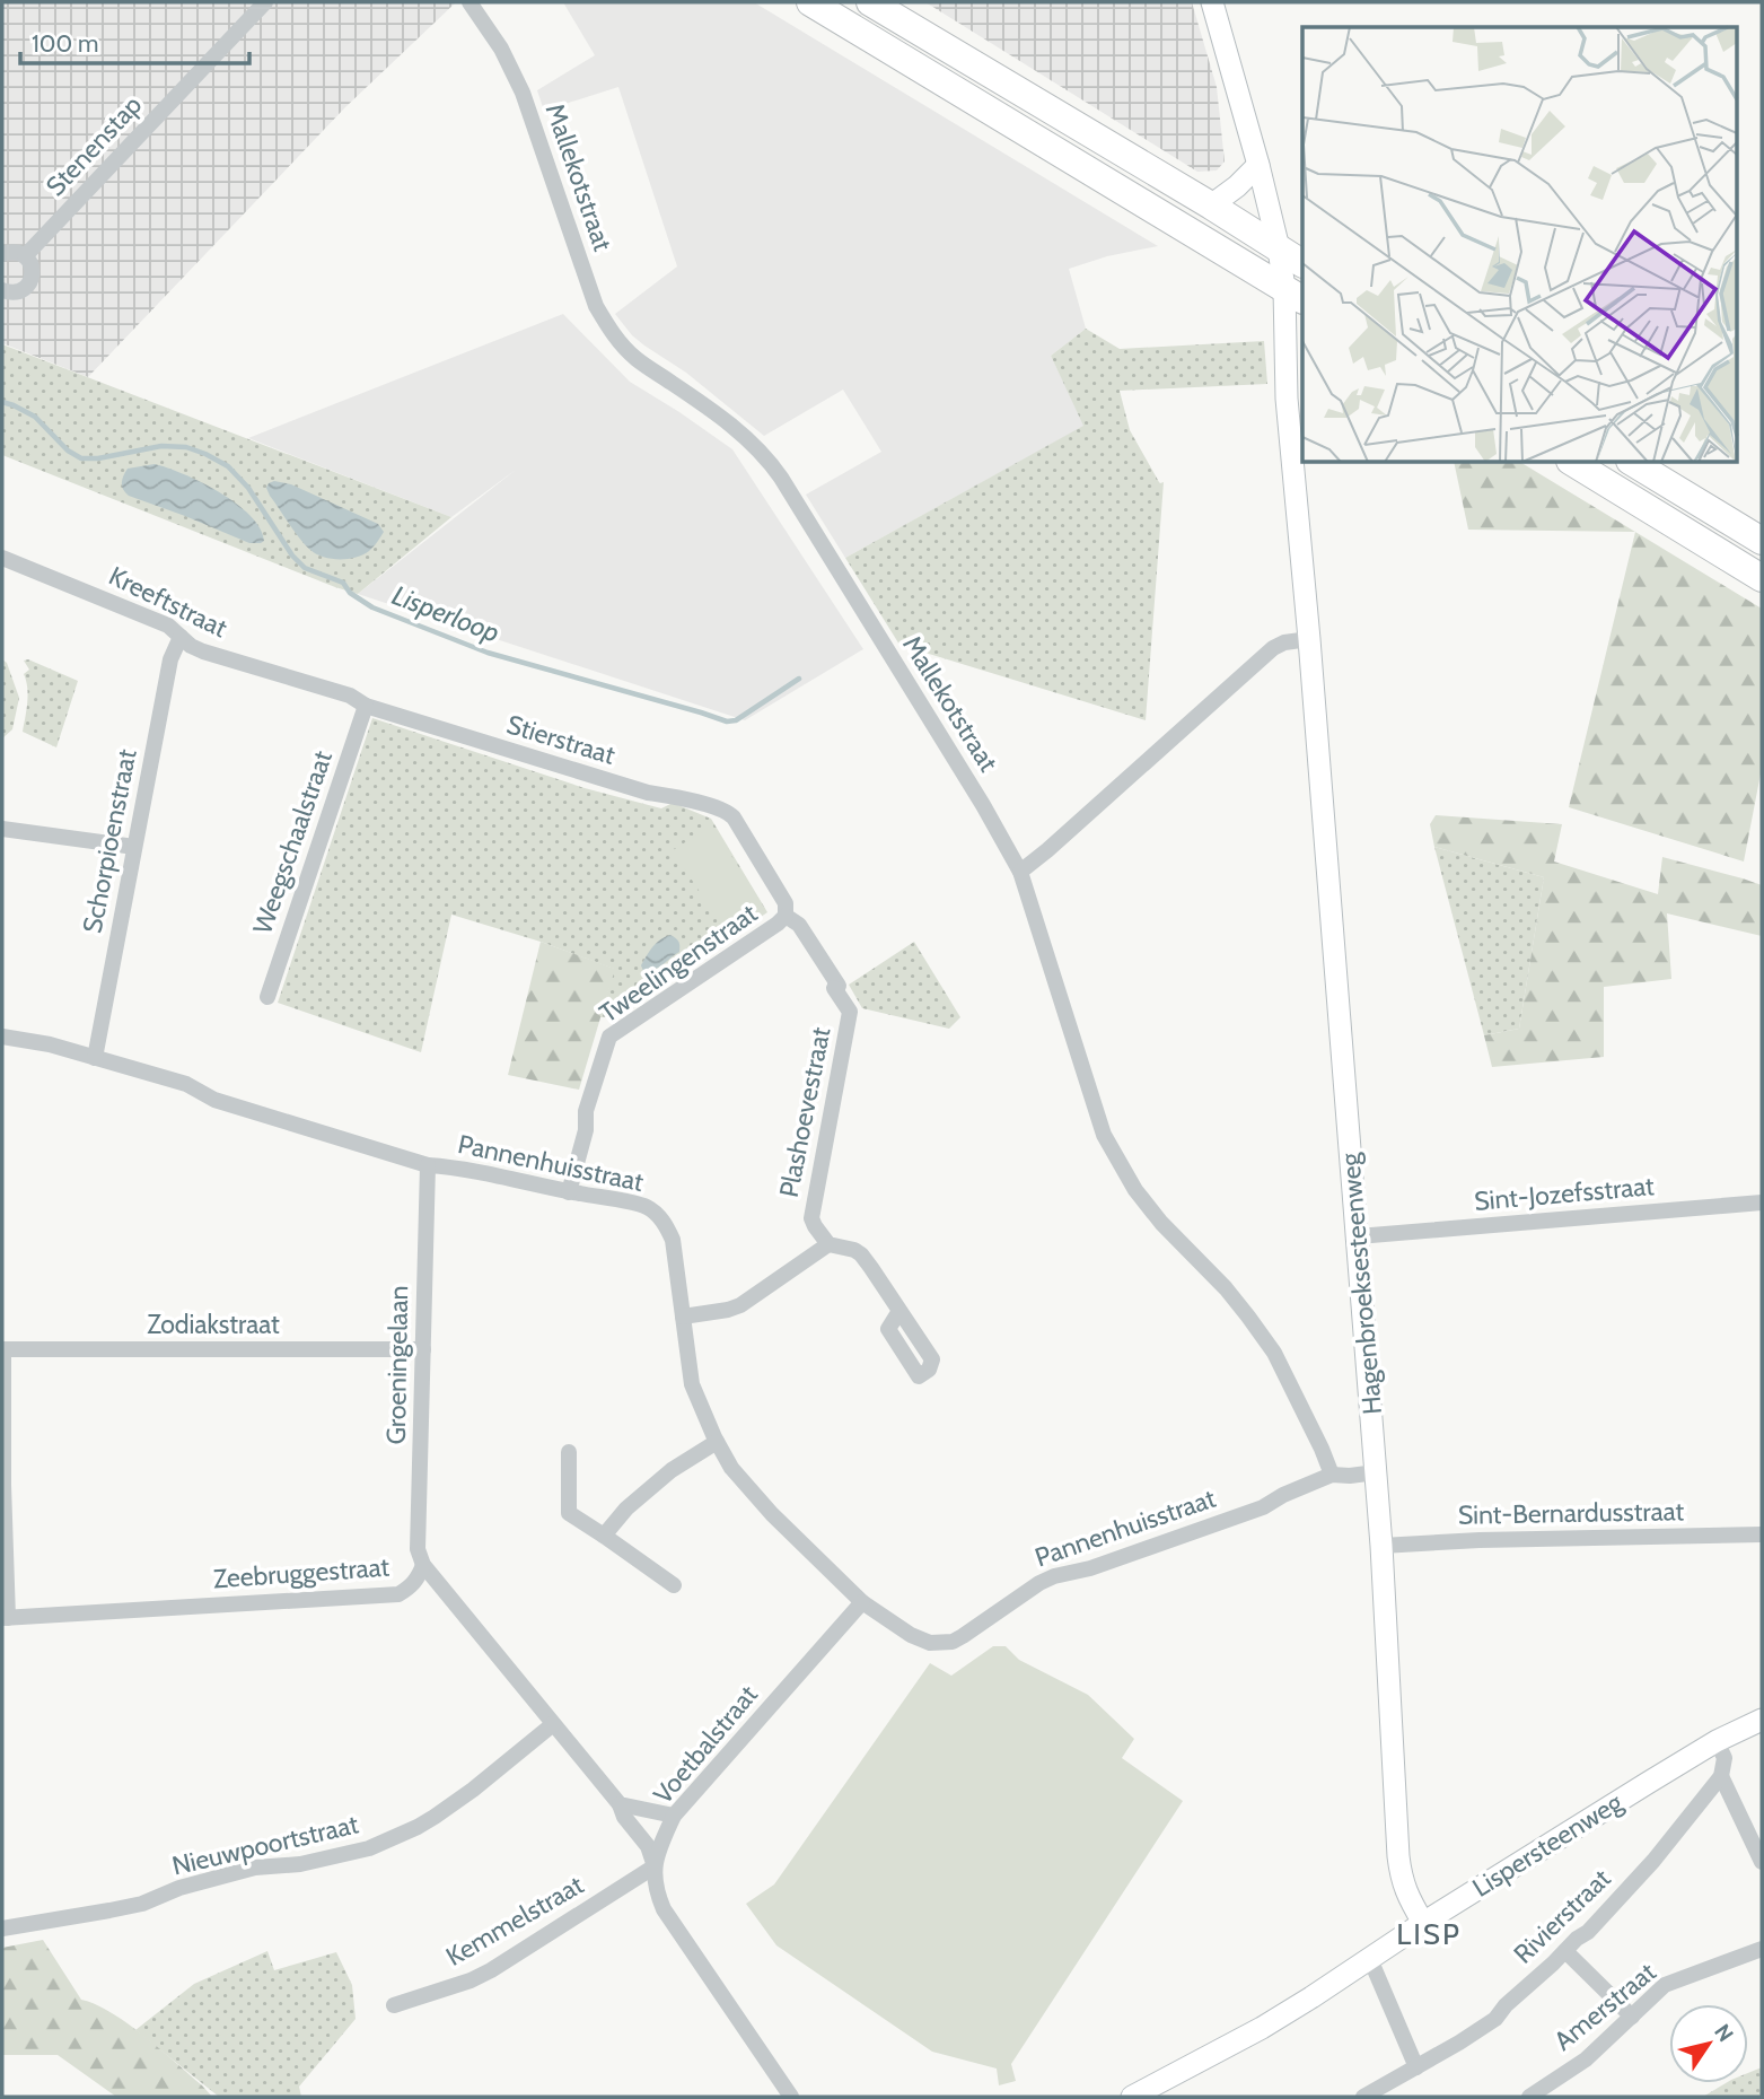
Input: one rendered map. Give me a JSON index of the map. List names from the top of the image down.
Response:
{
  "streets": {
    "street": [
      "Stenenstap",
      "Mallekotstraat",
      "Kreeftstraat",
      "Stierstraat",
      "Schorpioenstraat",
      "Weegschaalstraat",
      "Tweelingenstraat",
      "Plashoevestraat",
      "Pannenhuisstraat",
      "Sint-Jozefsstraat",
      "Hagenbroeksesteenweg",
      "Zodiakstraat",
      "Groeningelaan",
      "Sint-Bernardusstraat",
      "Zeebruggestraat",
      "Voetbalstraat",
      "Nieuwpoortstraat",
      "Lispersteenweg",
      "Rivierstraat",
      "Kemmelstraat",
      "Amerstraat"
    ]
  },
  "crossings": [
    ["Mallekotstraat", "Pannenhuisstraat"],
    ["Kreeftstraat", "Stierstraat"],
    ["Kreeftstraat", "Schorpioenstraat"],
    ["Stierstraat", "Weegschaalstraat"],
    ["Stierstraat", "Tweelingenstraat"],
    ["Stierstraat", "Plashoevestraat"],
    ["Schorpioenstraat", "Pannenhuisstraat"],
    ["Tweelingenstraat", "Plashoevestraat"],
    ["Tweelingenstraat", "Pannenhuisstraat"],
    ["Pannenhuisstraat", "Hagenbroeksesteenweg"],
    ["Pannenhuisstraat", "Groeningelaan"],
    ["Pannenhuisstraat", "Voetbalstraat"],
    ["Sint-Jozefsstraat", "Hagenbroeksesteenweg"],
    ["Hagenbroeksesteenweg", "Sint-Bernardusstraat"],
    ["Hagenbroeksesteenweg", "Lispersteenweg"],
    ["Zodiakstraat", "Groeningelaan"],
    ["Groeningelaan", "Zeebruggestraat"],
    ["Zeebruggestraat", "Voetbalstraat"],
    ["Zeebruggestraat", "Nieuwpoortstraat"],
    ["Zeebruggestraat", "Kemmelstraat"],
    ["Voetbalstraat", "Kemmelstraat"]
  ],
  "districts": ["LISP"],
  "water": ["Lisperloop"],
  "scale_bar": "100 m",
  "north": "top right"
}
